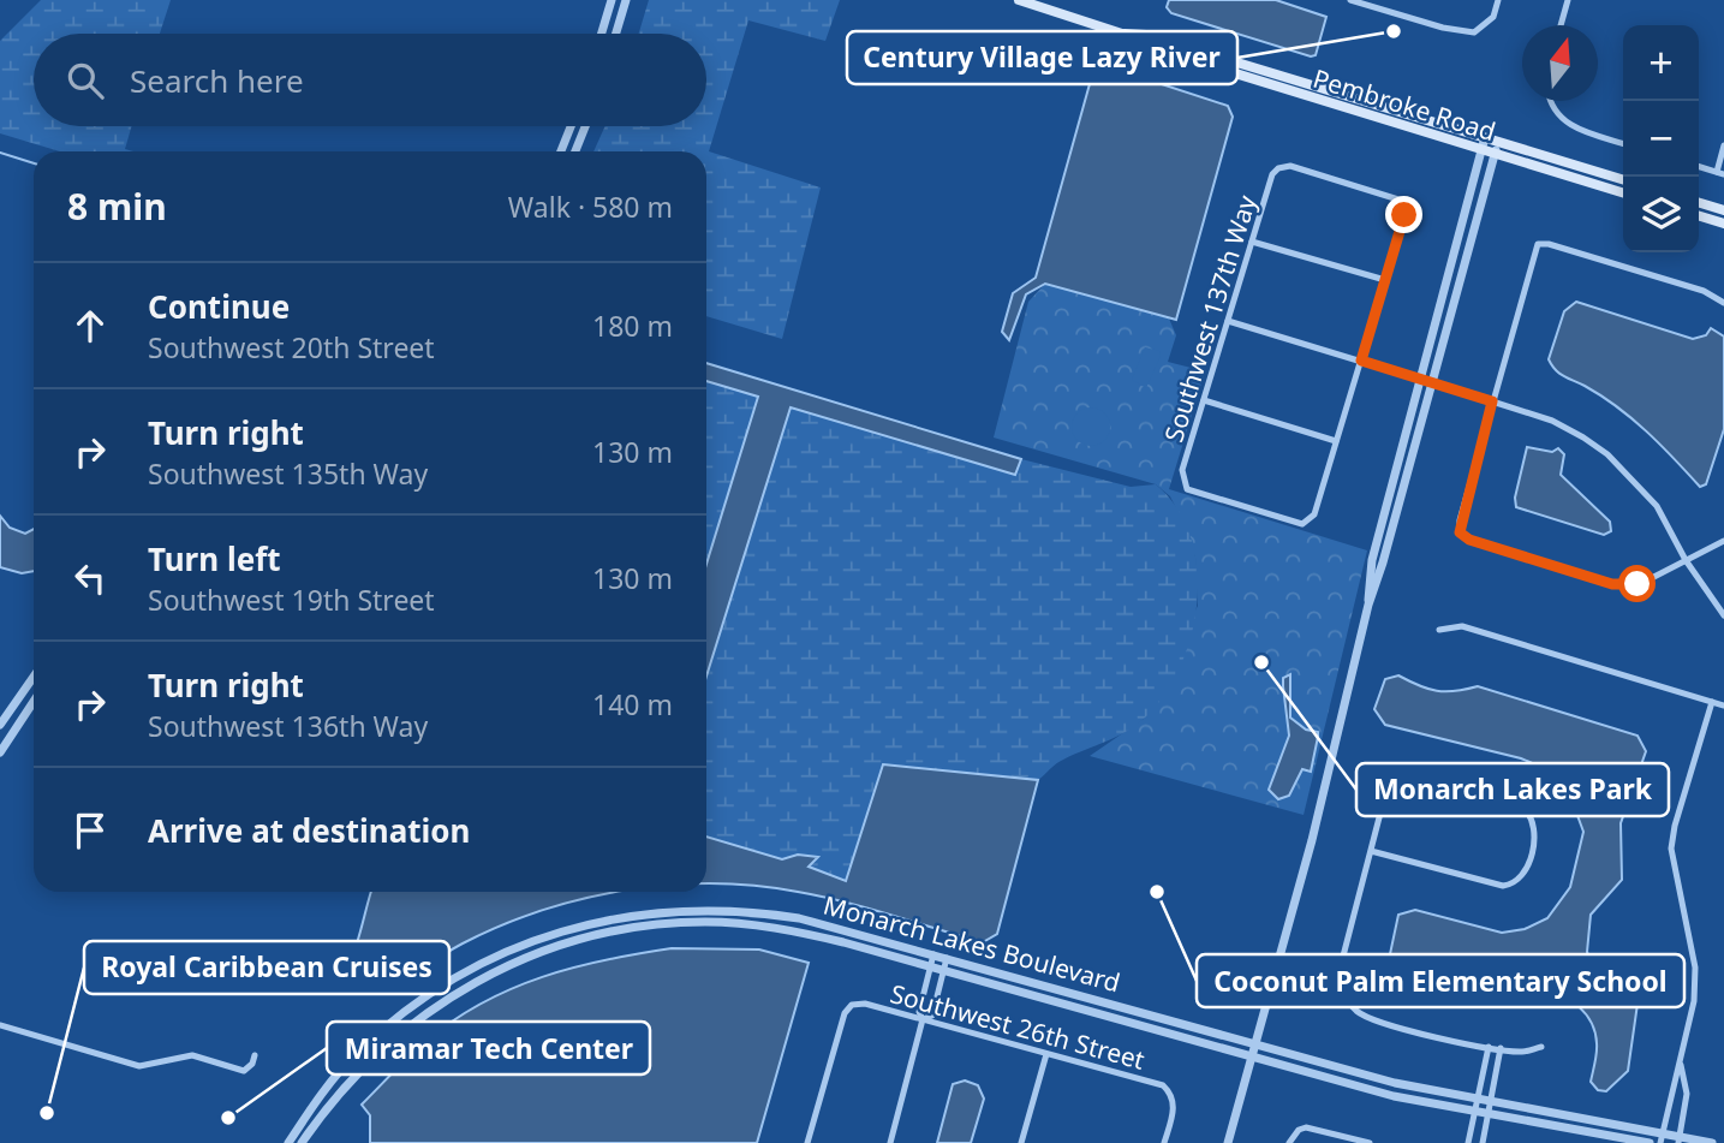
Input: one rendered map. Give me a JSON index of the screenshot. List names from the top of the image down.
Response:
{
  "streets": {
    "main road": ["Pembroke Road"],
    "street": ["Southwest 137th Way", "Monarch Lakes Boulevard", "Southwest 26th Street"]
  },
  "places": [
    "Century Village Lazy River",
    "Monarch Lakes Park",
    "Coconut Palm Elementary School",
    "Royal Caribbean Cruises",
    "Miramar Tech Center"
  ],
  "north": "top",
  "page": {
    "map_buttons": ["+", "−"],
    "search": "Search here",
    "heading": ["8 min", "Walk · 580 m"],
    "list": [
      ["Continue", "Southwest 20th Street", "180 m"],
      ["Turn right", "Southwest 135th Way", "130 m"],
      ["Turn left", "Southwest 19th Street", "130 m"],
      ["Turn right", "Southwest 136th Way", "140 m"],
      "Arrive at destination"
    ]
  }
}
